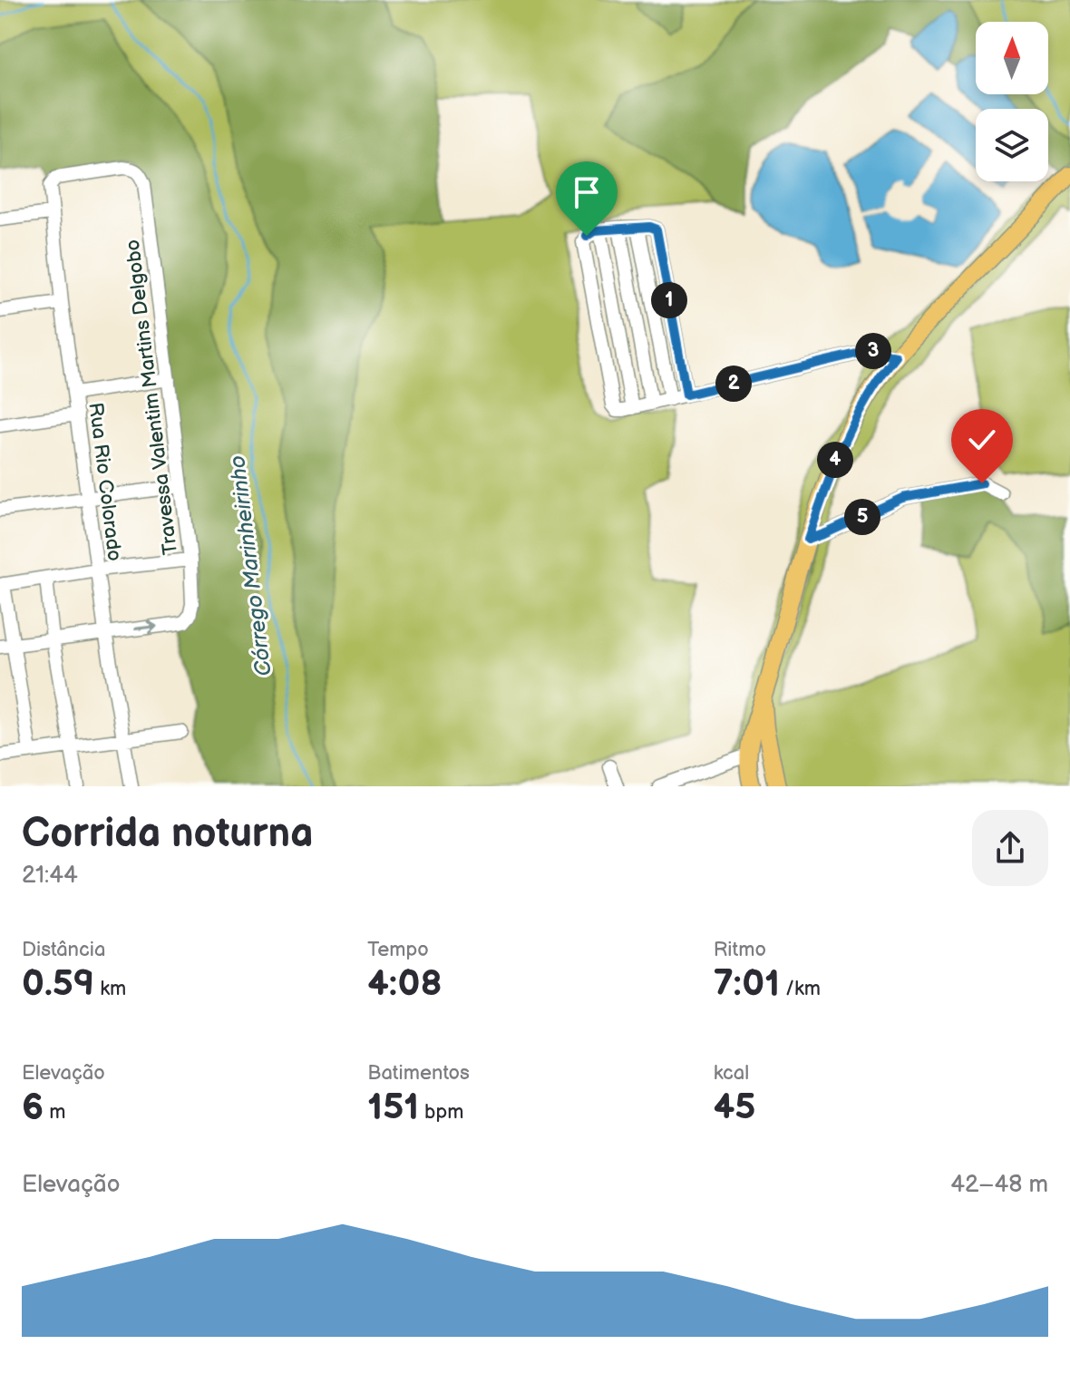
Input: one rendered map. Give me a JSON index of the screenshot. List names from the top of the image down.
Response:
{
  "streets": {
    "street": ["Travessa Valentim Martins Delgobo", "Rua Rio Colorado"]
  },
  "crossings": [
    ["Travessa Valentim Martins Delgobo", "Rua Rio Colorado"]
  ],
  "water": ["Córrego Marinheirinho"],
  "north": "top",
  "page": {
    "pins": [
      "1",
      "3",
      "2",
      "4",
      "5"
    ],
    "heading": ["Corrida noturna", "21:44"],
    "stats": [
      ["Distância", "0.59 km"],
      ["Tempo", "4:08"],
      ["Ritmo", "7:01 /km"],
      ["Elevação", "6 m"],
      ["Batimentos", "151 bpm"],
      ["kcal", "45"]
    ],
    "chart": ["Elevação", "42–48 m"]
  }
}
